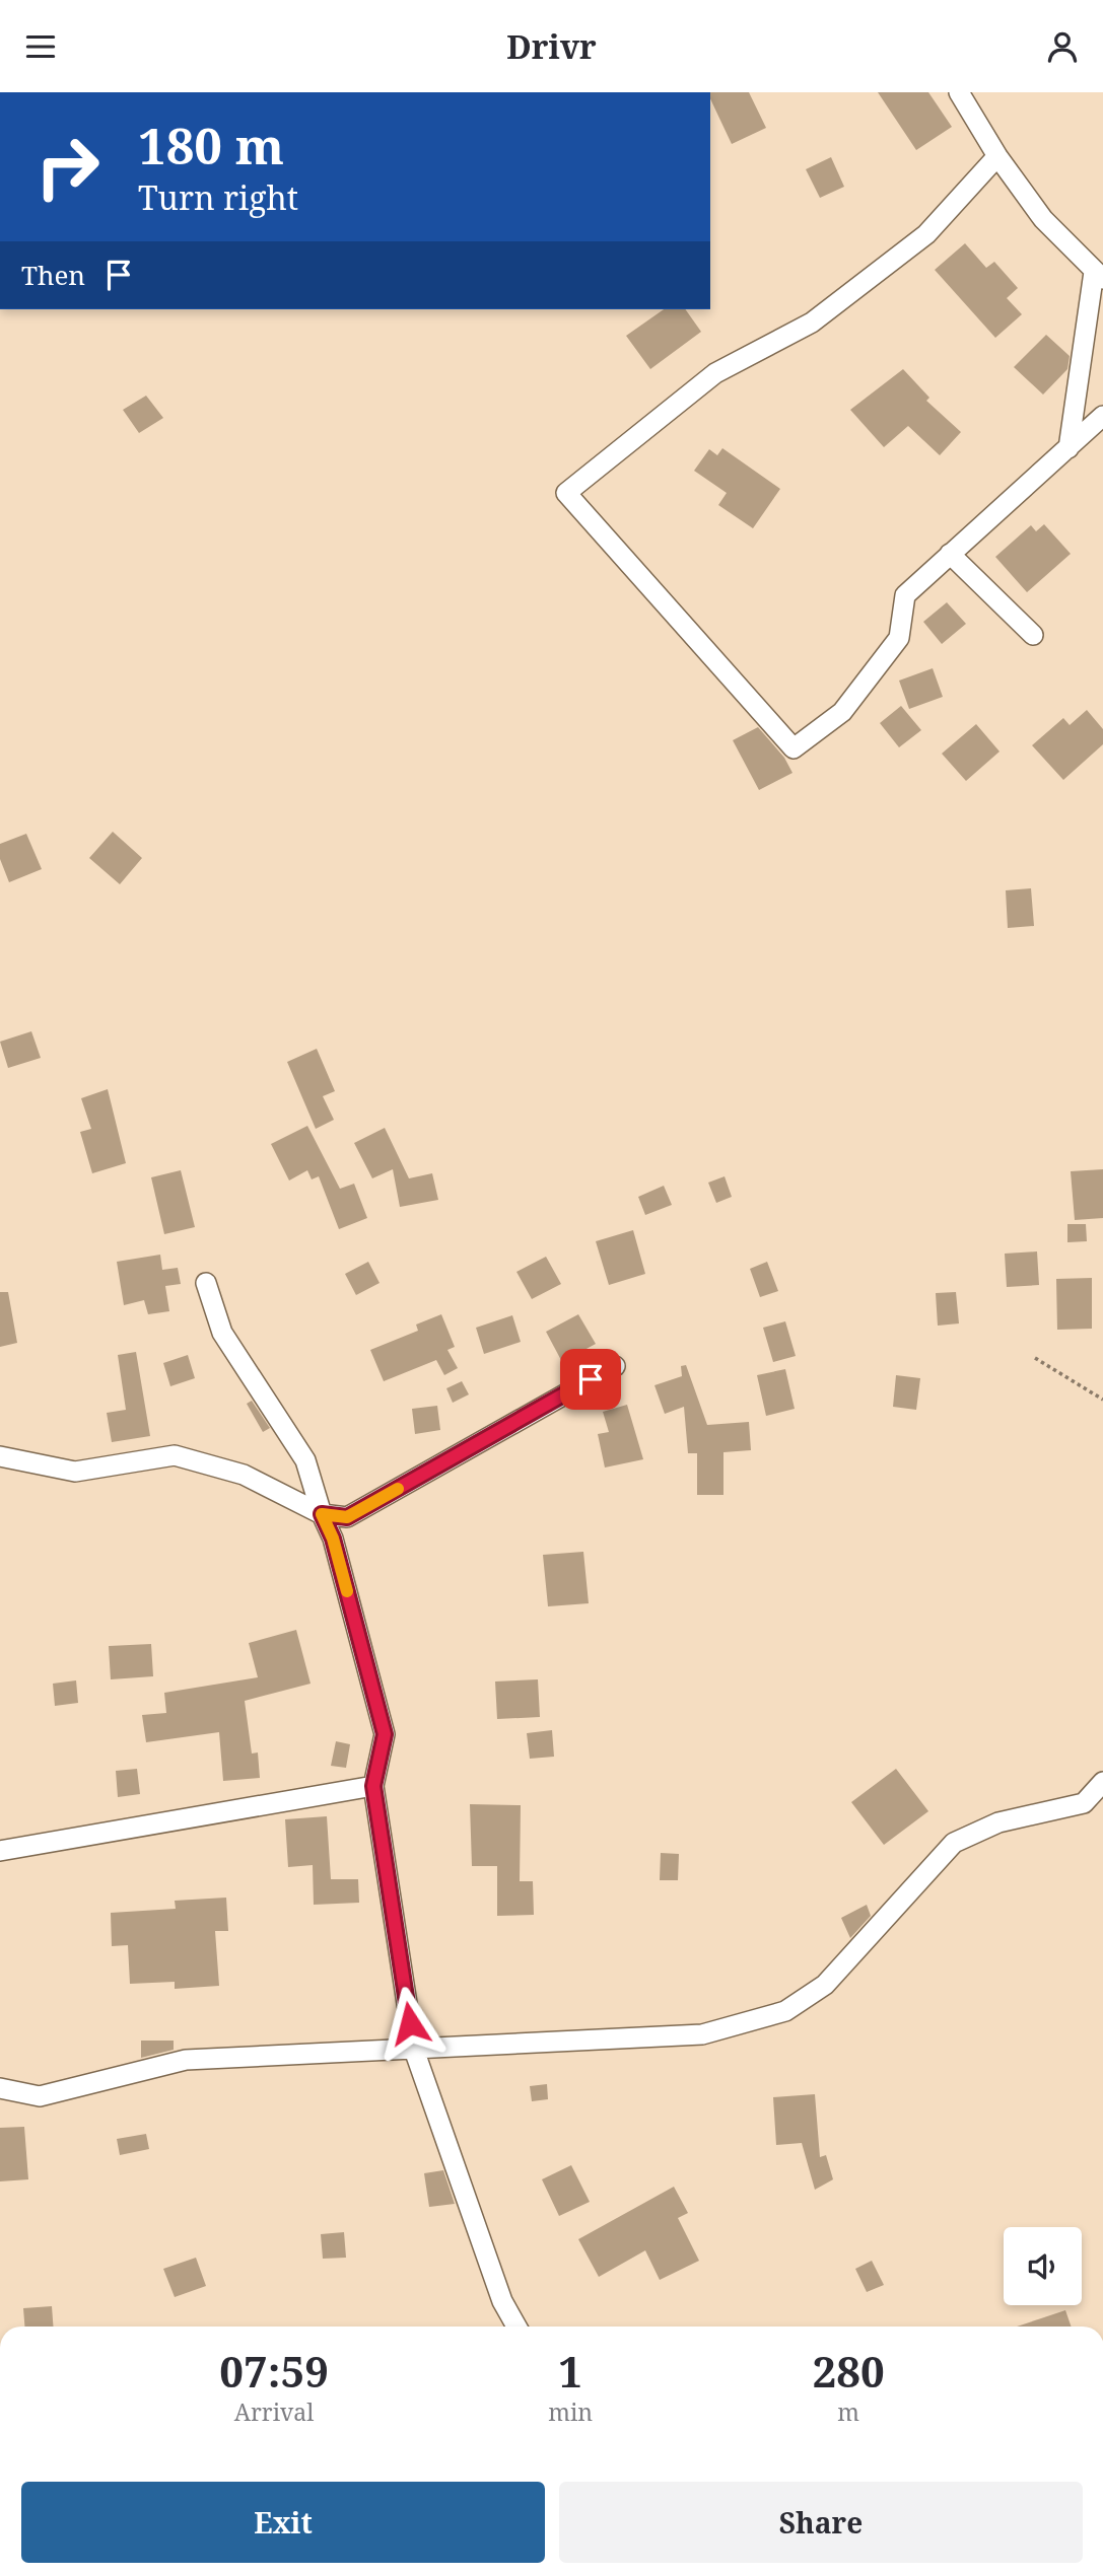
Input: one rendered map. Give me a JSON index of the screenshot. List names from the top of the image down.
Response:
{
  "page": {
    "header": "Drivr",
    "turn": ["180 m", "Turn right"],
    "then": "Then",
    "eta": [
      "07:59",
      "Arrival",
      "1",
      "min",
      "280",
      "m"
    ],
    "buttons": ["Exit", "Share"]
  }
}
